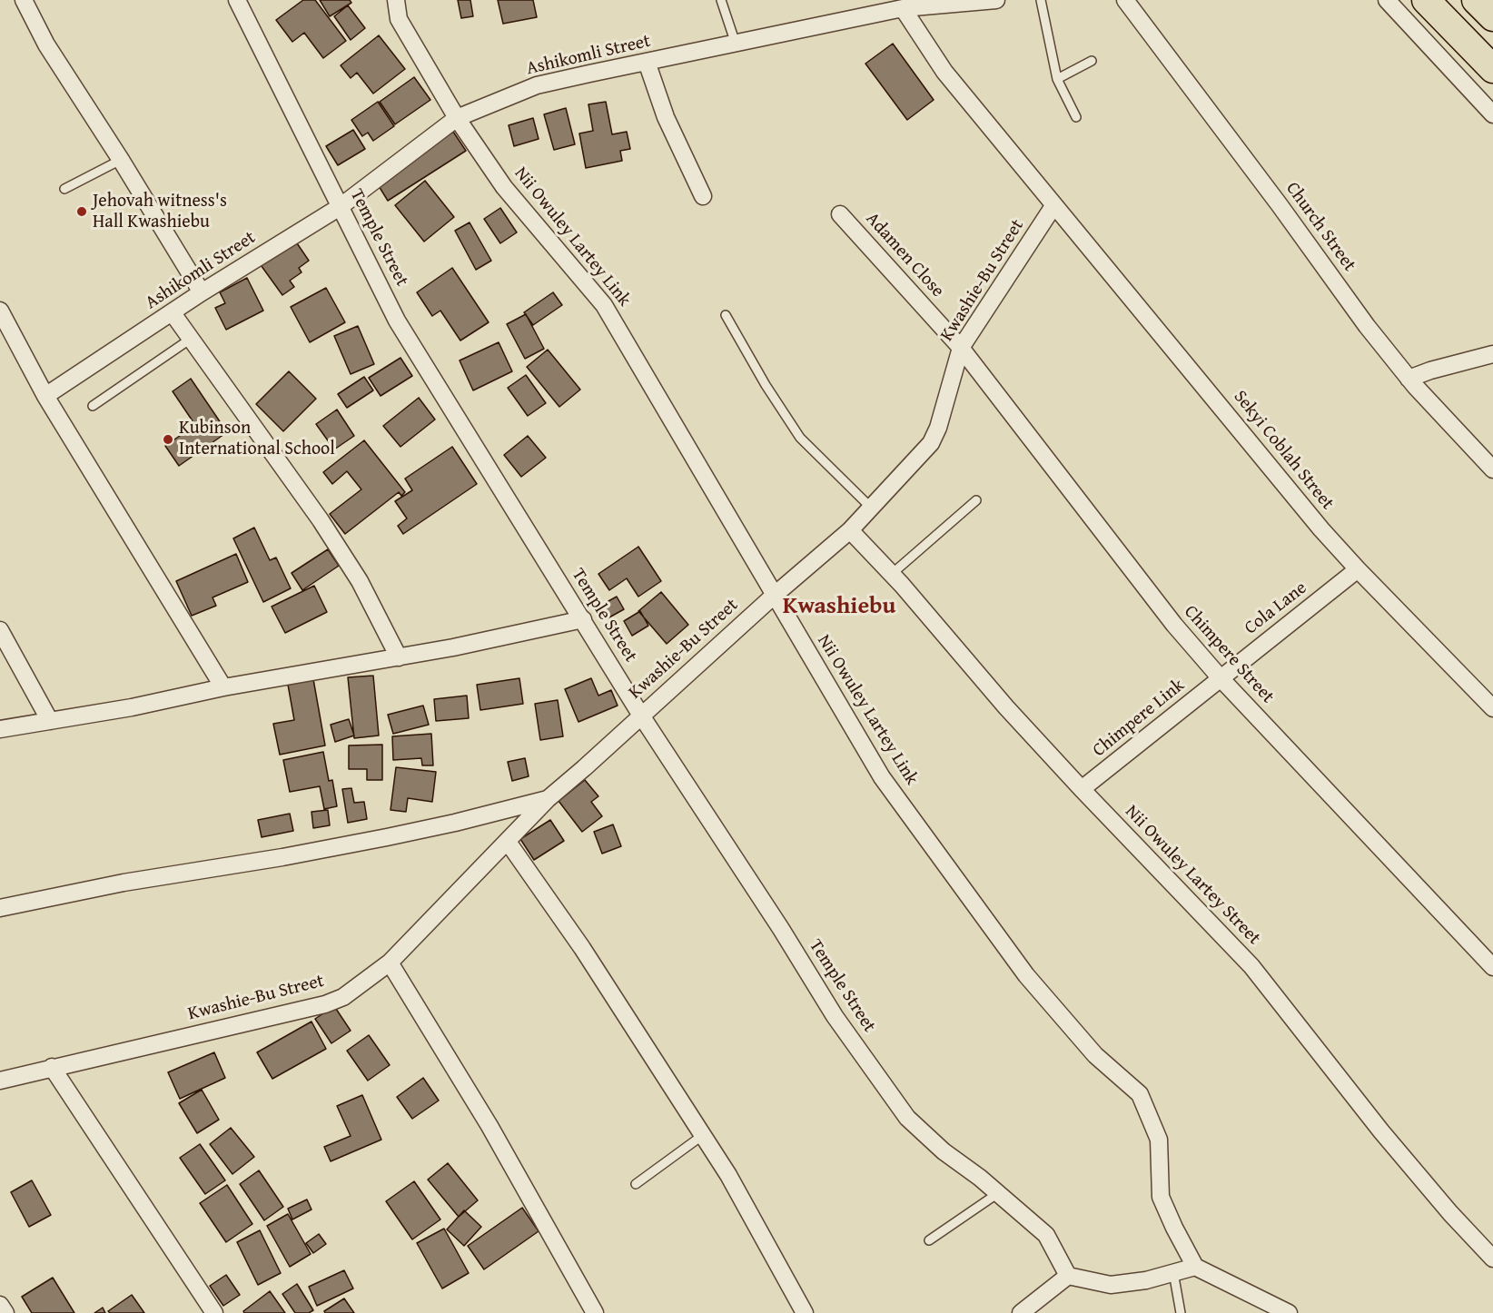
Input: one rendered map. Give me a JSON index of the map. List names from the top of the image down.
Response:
{
  "streets": {
    "street": [
      "Ashikomli Street",
      "Church Street",
      "Nii Owuley Lartey Link",
      "Temple Street",
      "Adamen Close",
      "Kwashie-Bu Street",
      "Sekyi Coblah Street",
      "Cola Lane",
      "Chimpere Street",
      "Chimpere Link",
      "Nii Owuley Lartey Street"
    ]
  },
  "crossings": [
    ["Ashikomli Street", "Nii Owuley Lartey Link"],
    ["Ashikomli Street", "Temple Street"],
    ["Nii Owuley Lartey Link", "Kwashie-Bu Street"],
    ["Temple Street", "Kwashie-Bu Street"],
    ["Adamen Close", "Kwashie-Bu Street"],
    ["Adamen Close", "Chimpere Street"],
    ["Kwashie-Bu Street", "Sekyi Coblah Street"],
    ["Kwashie-Bu Street", "Chimpere Street"],
    ["Kwashie-Bu Street", "Nii Owuley Lartey Street"],
    ["Sekyi Coblah Street", "Cola Lane"],
    ["Cola Lane", "Chimpere Street"],
    ["Cola Lane", "Chimpere Link"],
    ["Chimpere Street", "Chimpere Link"],
    ["Chimpere Link", "Nii Owuley Lartey Street"]
  ],
  "districts": ["Kwashiebu"],
  "places": ["Jehovah witness's Hall Kwashiebu", "Kubinson International School"]
}
